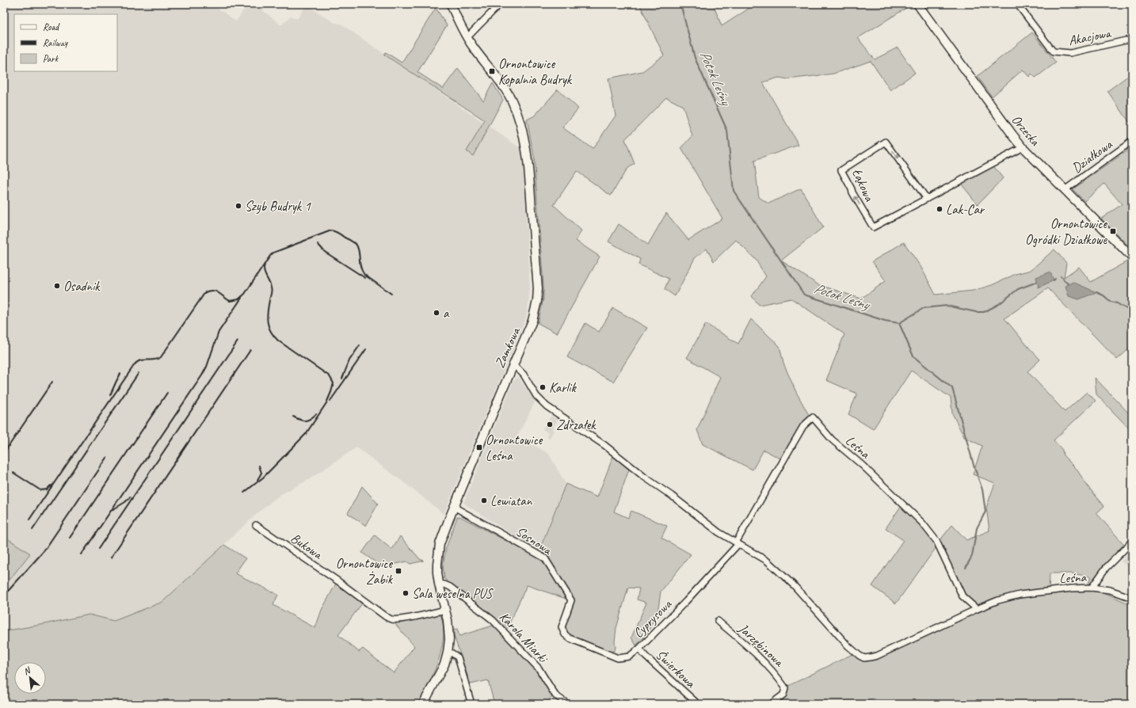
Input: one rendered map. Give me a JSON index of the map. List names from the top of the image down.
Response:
{
  "streets": {
    "street": [
      "Akacjowa",
      "Orzeska",
      "Działkowa",
      "Łąkowa",
      "Zamkowa",
      "Leśna",
      "Sosnowa",
      "Bukowa",
      "Cyprysowa",
      "Karola Miarki",
      "Jarzębinowa",
      "Świerkowa"
    ]
  },
  "crossings": [
    ["Orzeska", "Działkowa"],
    ["Orzeska", "Łąkowa"],
    ["Zamkowa", "Leśna"],
    ["Zamkowa", "Sosnowa"],
    ["Zamkowa", "Bukowa"],
    ["Zamkowa", "Karola Miarki"],
    ["Leśna", "Cyprysowa"],
    ["Sosnowa", "Cyprysowa"],
    ["Cyprysowa", "Świerkowa"]
  ],
  "water": ["Potok Leśny"],
  "places": {
    "transit": [
      "Ornontowice Kopalnia Budryk",
      "Ornontowice Ogródki Działkowe",
      "Ornontowice Leśna",
      "Ornontowice Żabik"
    ],
    "other": [
      "Szyb Budryk 1",
      "Lak-Car",
      "Osadnik",
      "a",
      "Karlik",
      "Zdrzałek",
      "Lewiatan",
      "Sala weselna PUS"
    ]
  },
  "legend": ["Road", "Railway", "Park"],
  "north": "top left"
}
